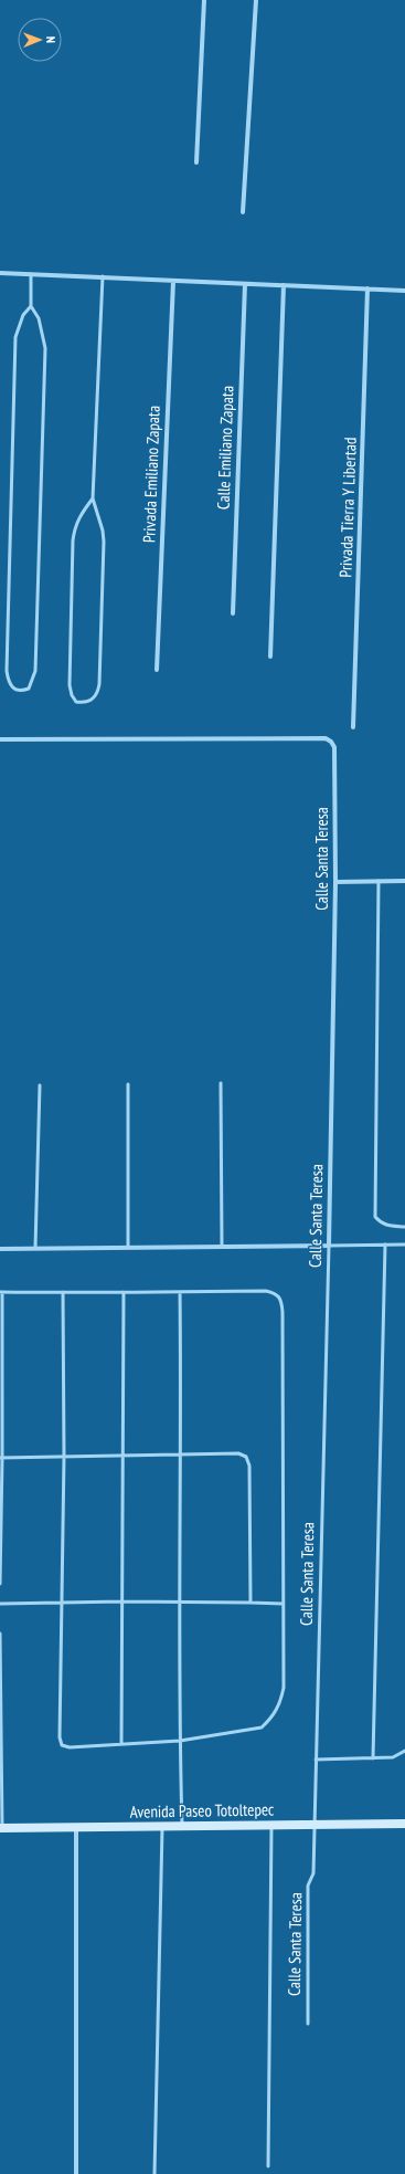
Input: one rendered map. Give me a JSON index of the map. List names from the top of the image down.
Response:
{
  "streets": {
    "main road": ["Avenida Paseo Totoltepec"],
    "street": [
      "Calle Emiliano Zapata",
      "Privada Emiliano Zapata",
      "Privada Tierra Y Libertad",
      "Calle Santa Teresa"
    ]
  },
  "crossings": [
    ["Calle Santa Teresa", "Avenida Paseo Totoltepec"]
  ],
  "north": "right"
}
